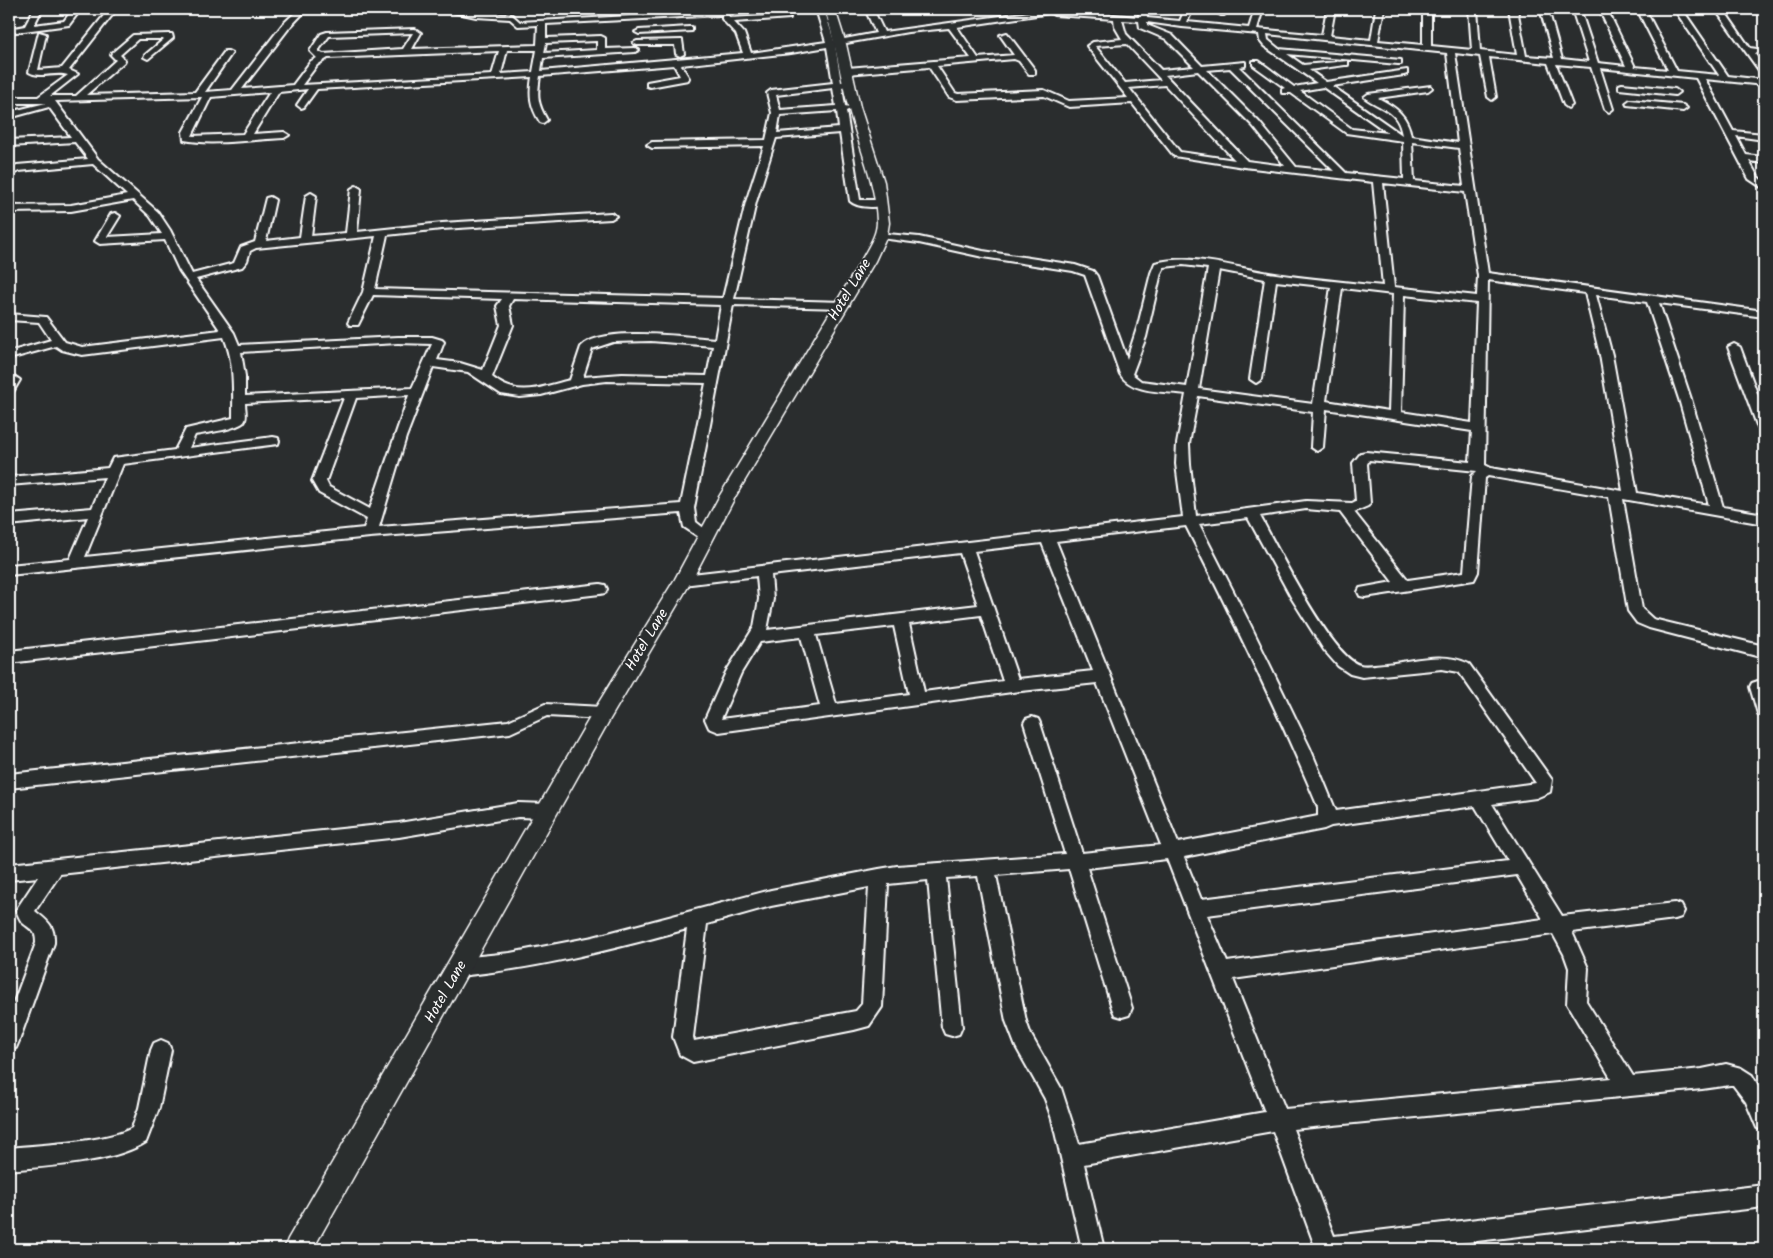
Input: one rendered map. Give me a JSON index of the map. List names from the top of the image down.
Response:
{
  "streets": {
    "street": ["Hotel Lane"]
  }
}
